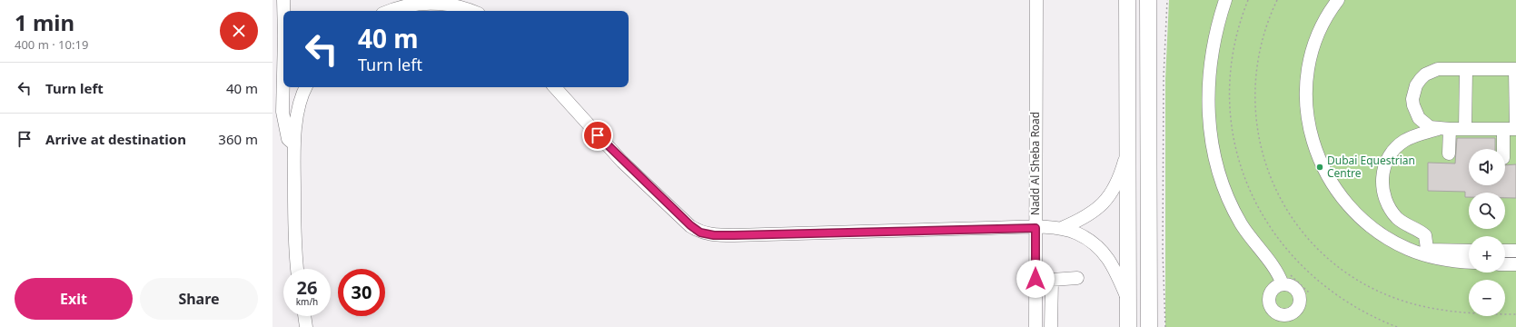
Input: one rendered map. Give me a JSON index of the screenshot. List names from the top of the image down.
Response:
{
  "streets": {
    "street": ["Nadd Al Sheba Road"]
  },
  "places": ["Dubai Equestrian Centre"],
  "page": {
    "heading": ["1 min", "400 m · 10:19"],
    "turn": ["40 m", "Turn left"],
    "list": [
      {
        "name": "Turn left",
        "value": "40 m"
      },
      {
        "name": "Arrive at destination",
        "value": "360 m"
      }
    ],
    "map_buttons": ["+", "−"],
    "speed": "26 km/h",
    "limit": "30",
    "buttons": ["Exit", "Share"]
  }
}
